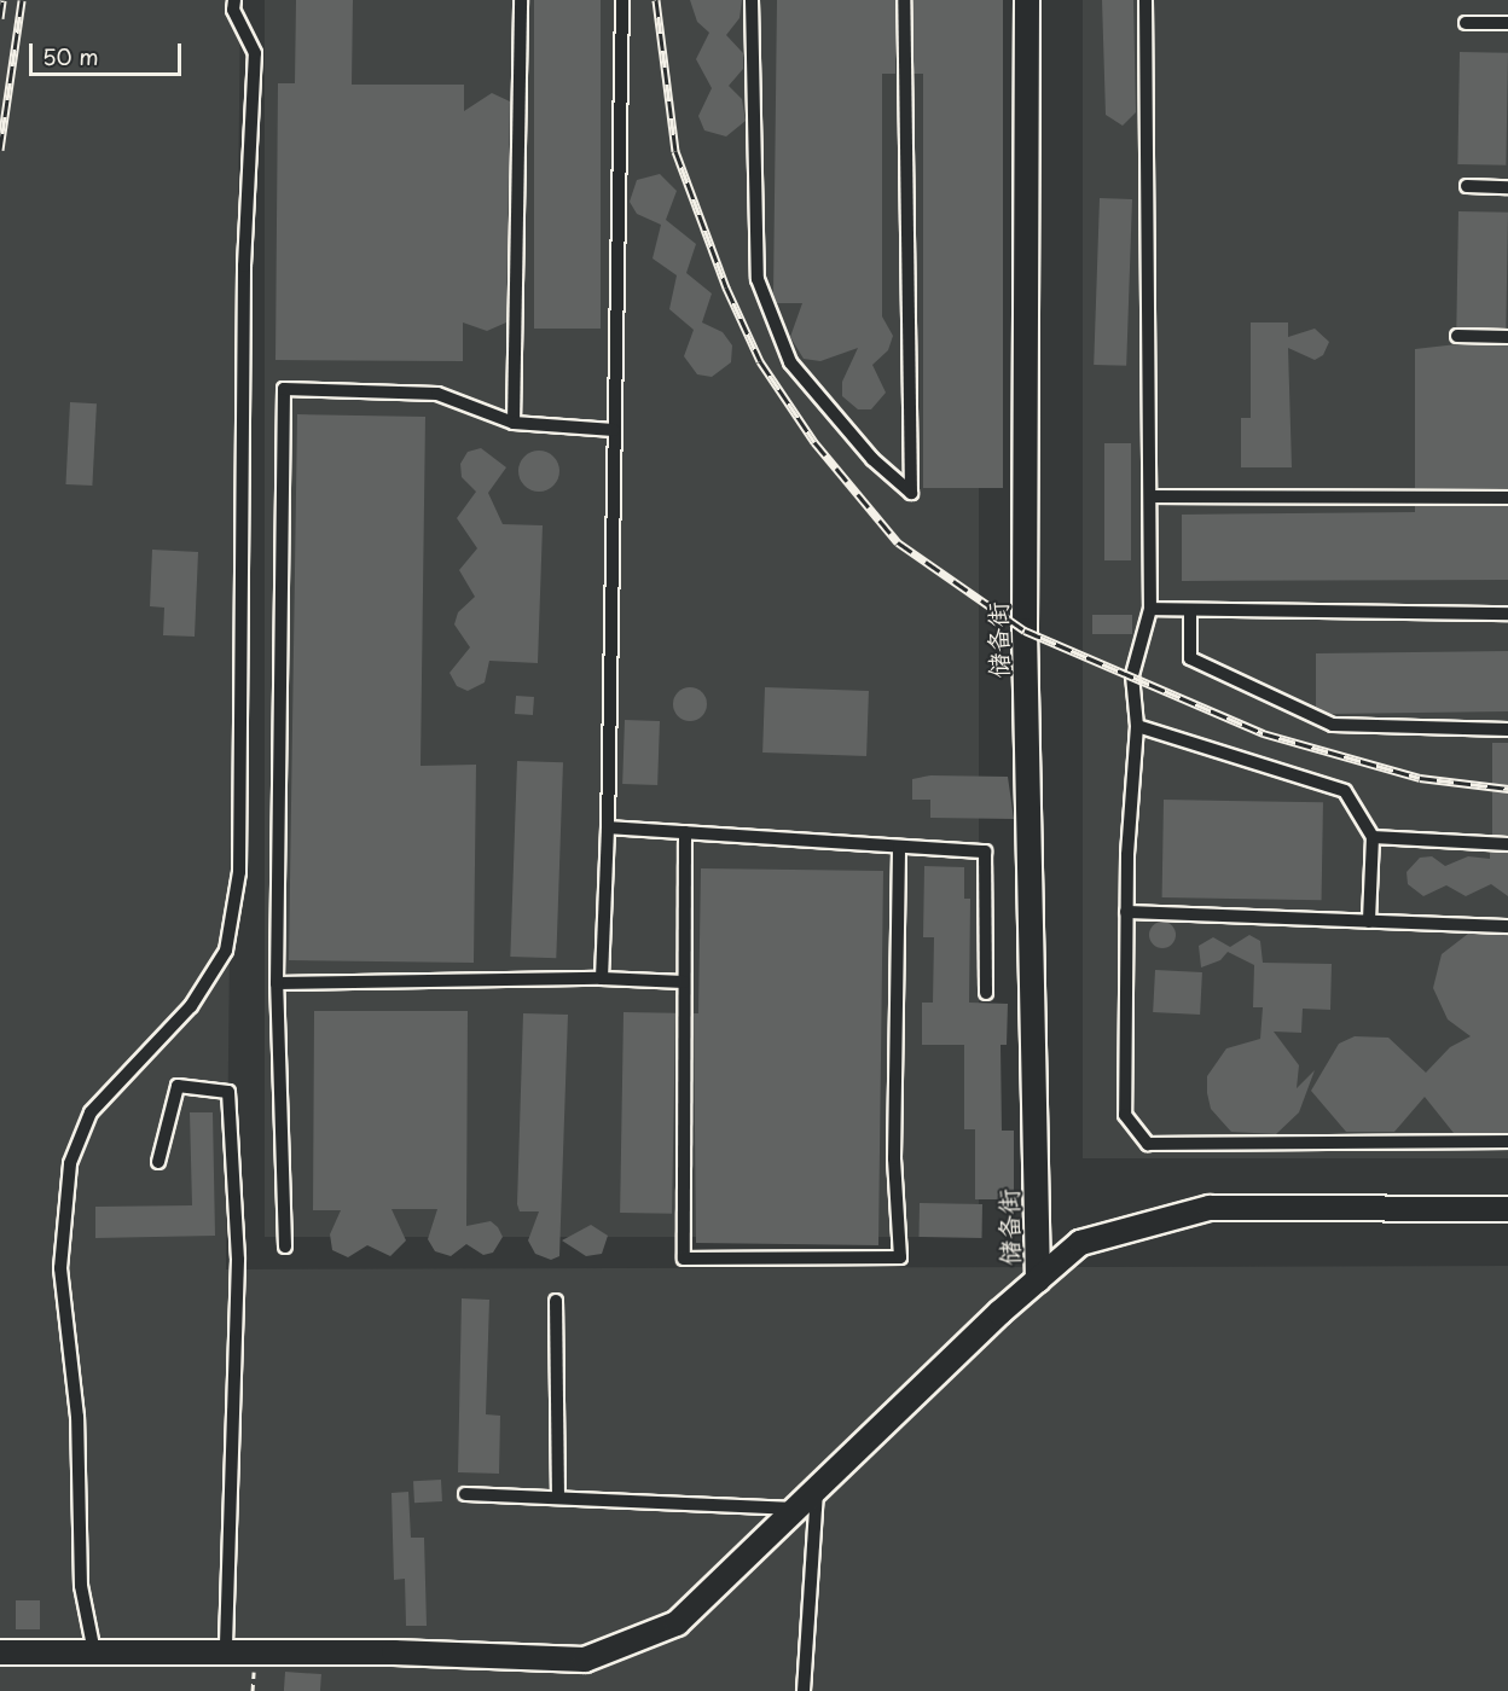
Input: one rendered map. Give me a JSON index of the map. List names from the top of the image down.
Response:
{
  "streets": {
    "street": ["储备街"]
  },
  "scale_bar": "50 m"
}
